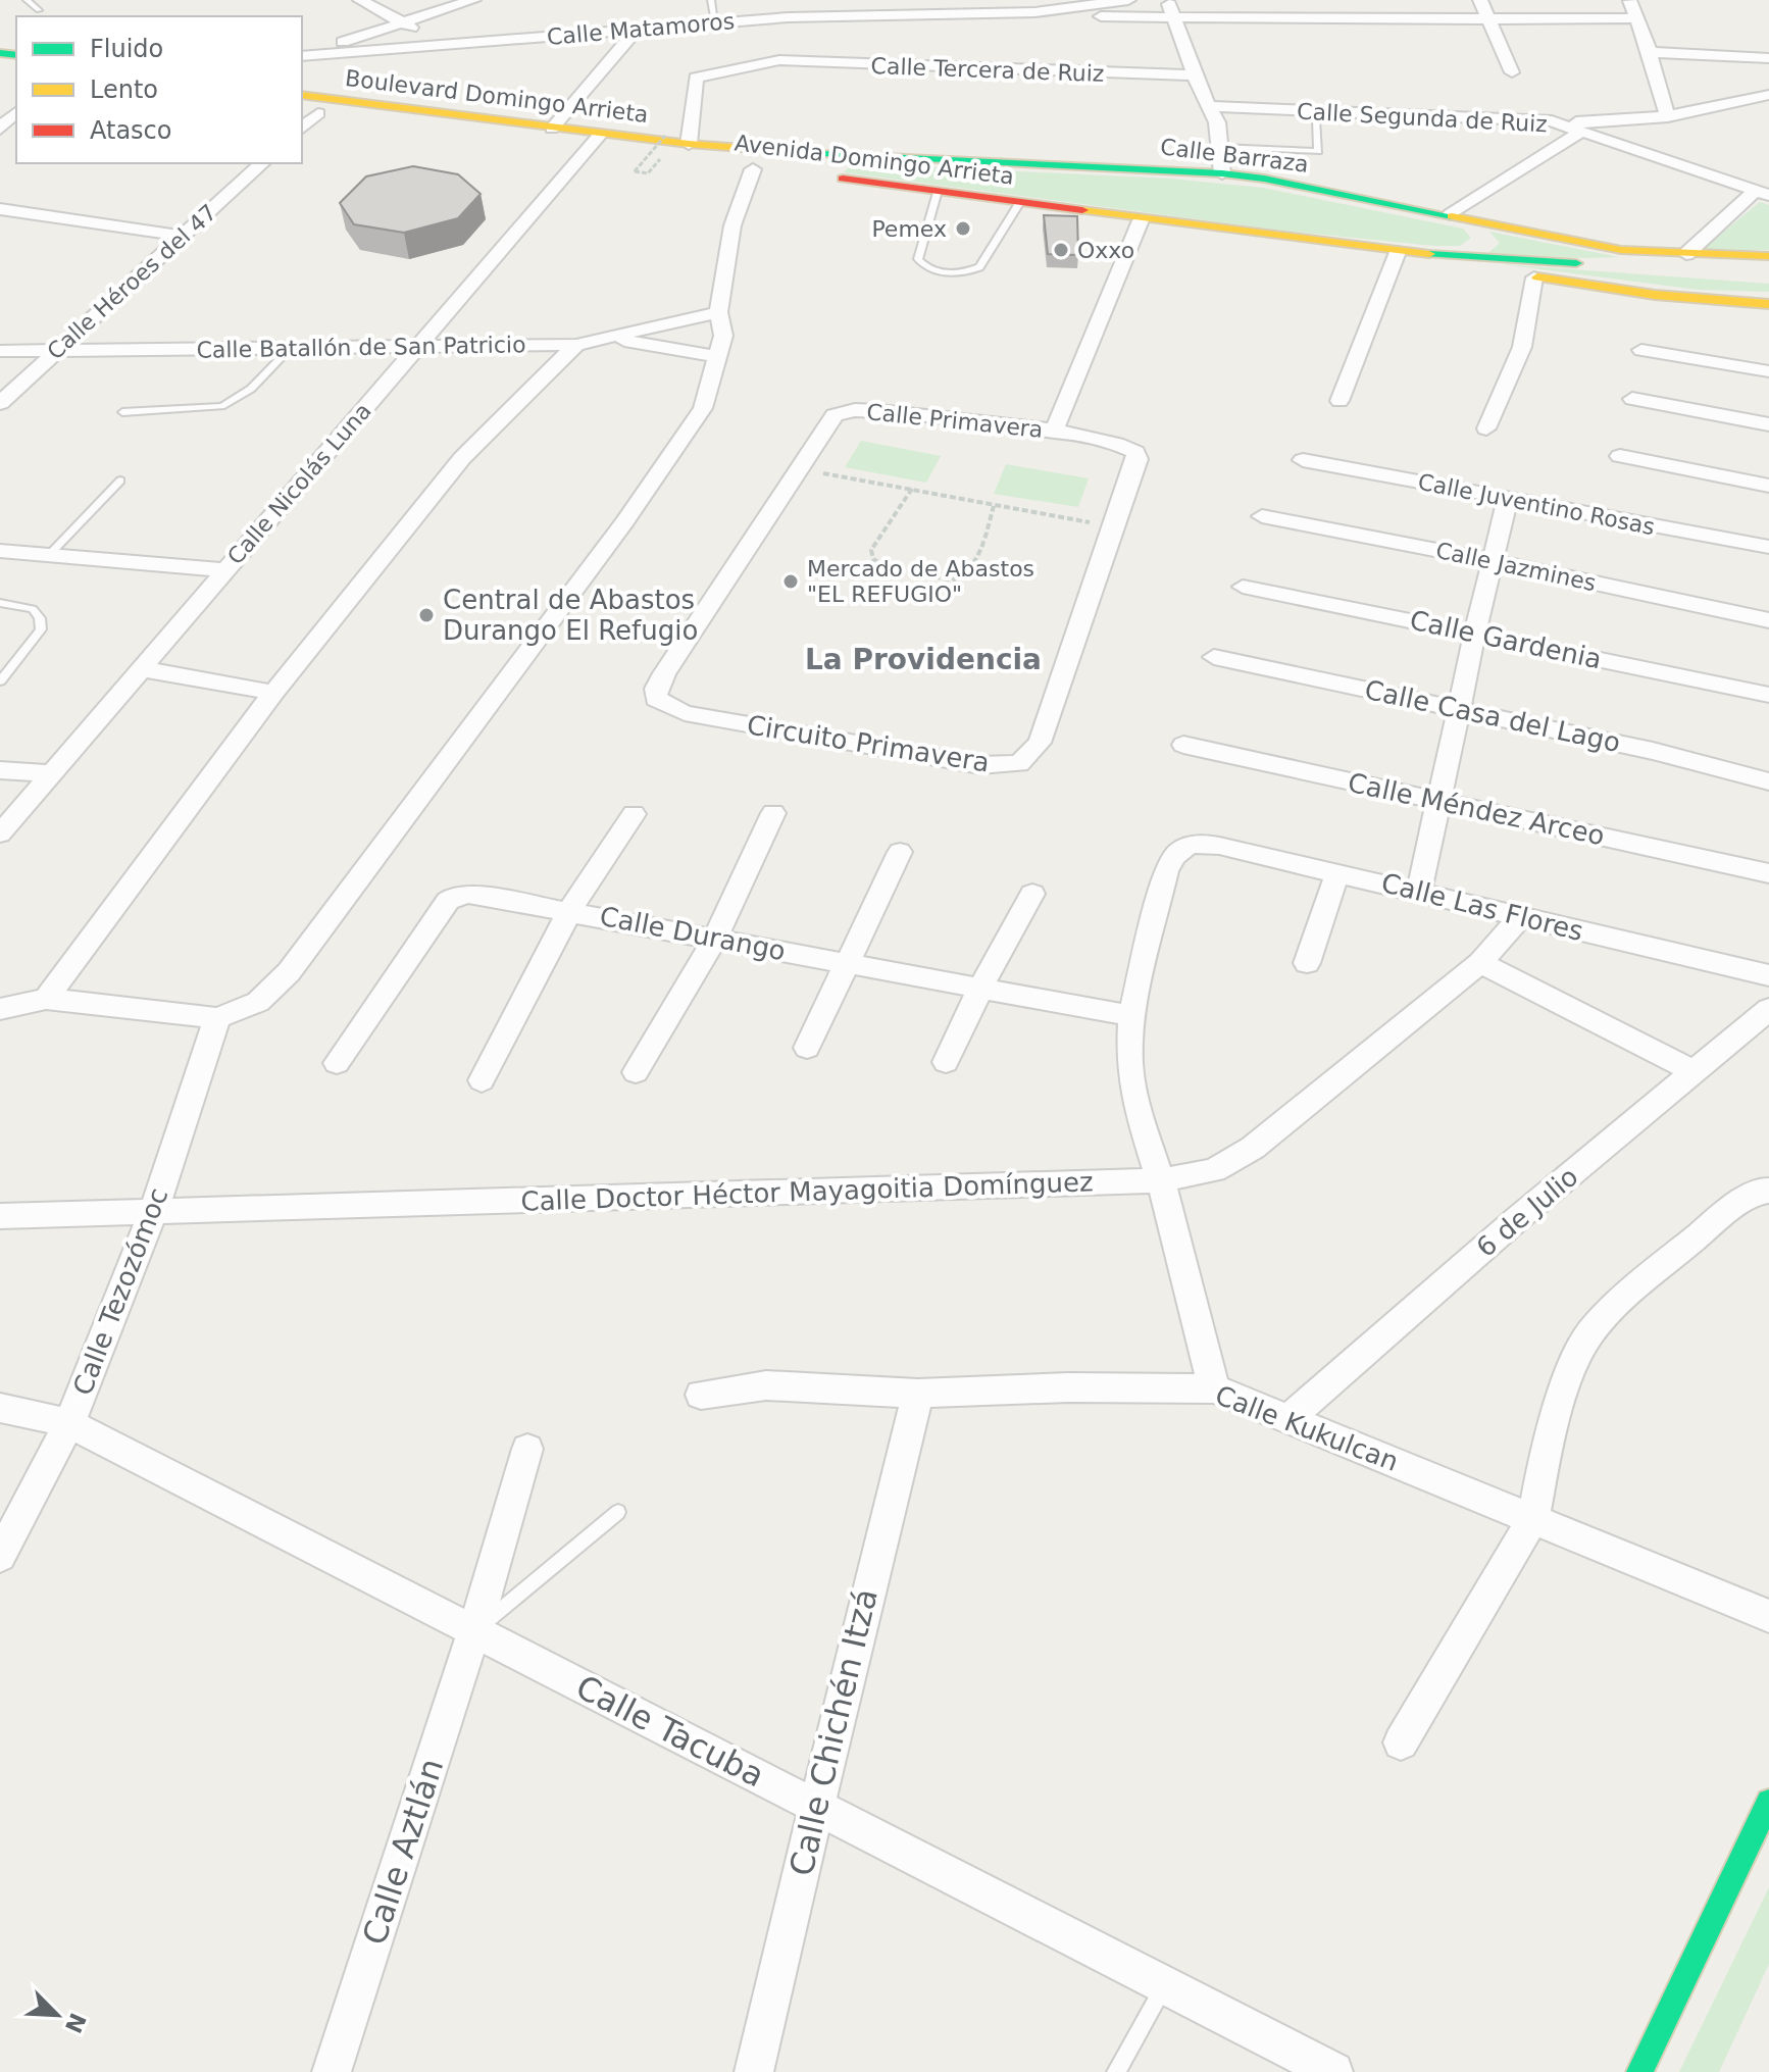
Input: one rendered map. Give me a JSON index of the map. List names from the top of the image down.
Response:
{
  "streets": {
    "main road": ["Boulevard Domingo Arrieta", "Calle Barraza", "Avenida Domingo Arrieta"],
    "street": [
      "Calle Matamoros",
      "Calle Tercera de Ruiz",
      "Calle Segunda de Ruiz",
      "Calle Héroes del 47",
      "Calle Batallón de San Patricio",
      "Calle Primavera",
      "Calle Nicolás Luna",
      "Calle Juventino Rosas",
      "Calle Jazmines",
      "Calle Gardenia",
      "Calle Casa del Lago",
      "Circuito Primavera",
      "Calle Méndez Arceo",
      "Calle Las Flores",
      "Calle Durango",
      "Calle Doctor Héctor Mayagoitia Domínguez",
      "6 de Julio",
      "Calle Tezozómoc",
      "Calle Kukulcan",
      "Calle Tacuba",
      "Calle Chichén Itzá",
      "Calle Aztlán"
    ]
  },
  "crossings": [
    ["Calle Matamoros", "Calle Tercera de Ruiz"],
    ["Boulevard Domingo Arrieta", "Calle Barraza"],
    ["Boulevard Domingo Arrieta", "Avenida Domingo Arrieta"],
    ["Boulevard Domingo Arrieta", "Calle Nicolás Luna"],
    ["Calle Barraza", "Avenida Domingo Arrieta"],
    ["Avenida Domingo Arrieta", "Calle Nicolás Luna"],
    ["Calle Héroes del 47", "Calle Batallón de San Patricio"],
    ["Calle Batallón de San Patricio", "Calle Nicolás Luna"],
    ["Calle Primavera", "Circuito Primavera"],
    ["Calle Las Flores", "Calle Durango"],
    ["Calle Las Flores", "Calle Doctor Héctor Mayagoitia Domínguez"],
    ["Calle Doctor Héctor Mayagoitia Domínguez", "Calle Tezozómoc"],
    ["6 de Julio", "Calle Kukulcan"],
    ["Calle Tezozómoc", "Calle Tacuba"],
    ["Calle Kukulcan", "Calle Chichén Itzá"],
    ["Calle Tacuba", "Calle Chichén Itzá"],
    ["Calle Tacuba", "Calle Aztlán"]
  ],
  "districts": ["La Providencia"],
  "places": [
    "Pemex",
    "Oxxo",
    "Mercado de Abastos \"EL REFUGIO\"",
    "Central de Abastos Durango El Refugio"
  ],
  "legend": ["Fluido", "Lento", "Atasco"],
  "north": "bottom right"
}
